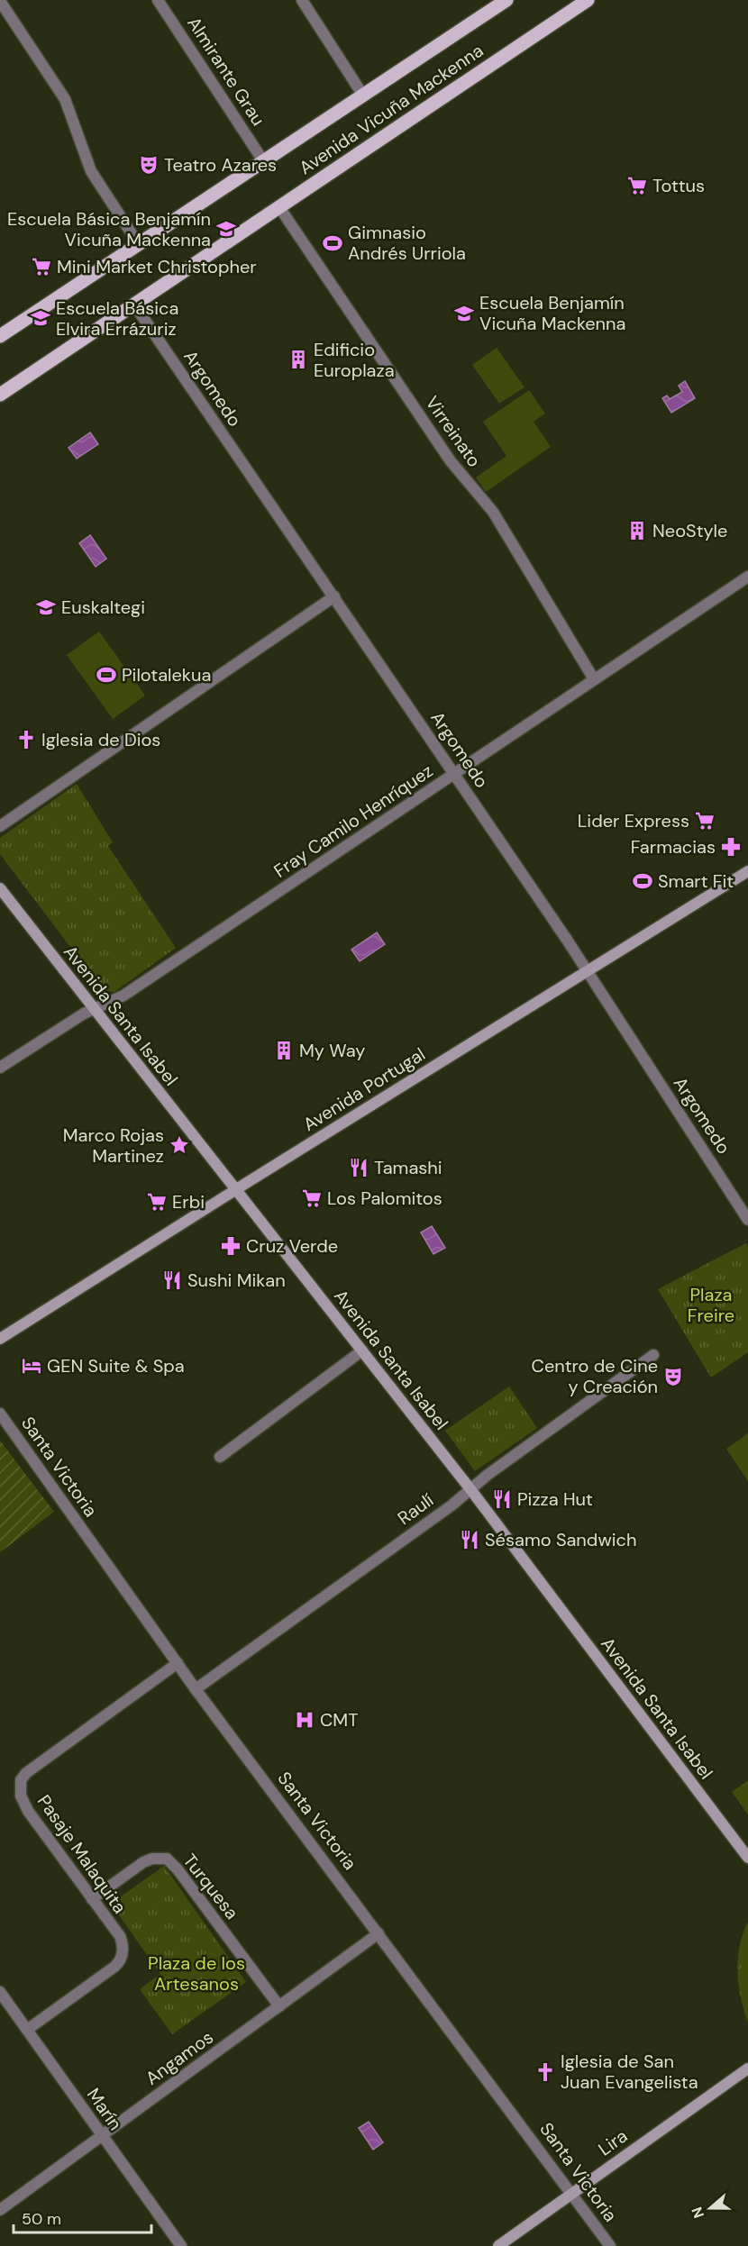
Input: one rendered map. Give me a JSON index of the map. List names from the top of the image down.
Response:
{
  "streets": {
    "main road": [
      "Avenida Vicuña Mackenna",
      "Avenida Santa Isabel",
      "Avenida Portugal",
      "Lira"
    ],
    "street": [
      "Almirante Grau",
      "Argomedo",
      "Virreinato",
      "Fray Camilo Henríquez",
      "Santa Victoria",
      "Raulí",
      "Pasaje Malaquita",
      "Turquesa",
      "Angamos",
      "Marín"
    ]
  },
  "crossings": [
    ["Almirante Grau", "Avenida Vicuña Mackenna"],
    ["Avenida Vicuña Mackenna", "Argomedo"],
    ["Avenida Vicuña Mackenna", "Virreinato"],
    ["Argomedo", "Fray Camilo Henríquez"],
    ["Argomedo", "Avenida Portugal"],
    ["Virreinato", "Fray Camilo Henríquez"],
    ["Fray Camilo Henríquez", "Avenida Santa Isabel"],
    ["Avenida Santa Isabel", "Avenida Portugal"],
    ["Avenida Santa Isabel", "Raulí"],
    ["Santa Victoria", "Raulí"],
    ["Santa Victoria", "Pasaje Malaquita"],
    ["Santa Victoria", "Angamos"],
    ["Santa Victoria", "Lira"],
    ["Pasaje Malaquita", "Turquesa"],
    ["Pasaje Malaquita", "Marín"],
    ["Turquesa", "Angamos"],
    ["Angamos", "Marín"]
  ],
  "parks": ["Plaza Freire", "Plaza de los Artesanos"],
  "places": {
    "theatre": ["Teatro Azares", "Centro de Cine y Creación"],
    "supermarket": [
      "Tottus",
      "Mini Market Christopher",
      "Lider Express",
      "Los Palomitos",
      "Erbi"
    ],
    "school or university": [
      "Escuela Básica Benjamín Vicuña Mackenna",
      "Escuela Benjamín Vicuña Mackenna",
      "Escuela Básica Elvira Errázuriz",
      "Euskaltegi"
    ],
    "sports": ["Gimnasio Andrés Urriola", "Pilotalekua", "Smart Fit"],
    "building": ["Edificio Europlaza", "NeoStyle", "My Way"],
    "church": ["Iglesia de Dios", "Iglesia de San Juan Evangelista"],
    "pharmacy": ["Farmacias", "Cruz Verde"],
    "place": ["Marco Rojas Martinez"],
    "restaurant": [
      "Tamashi",
      "Sushi Mikan",
      "Pizza Hut",
      "Sésamo Sandwich"
    ],
    "hotel": ["GEN Suite & Spa"],
    "hospital": ["CMT"]
  },
  "scale_bar": "50 m",
  "north": "left"
}
